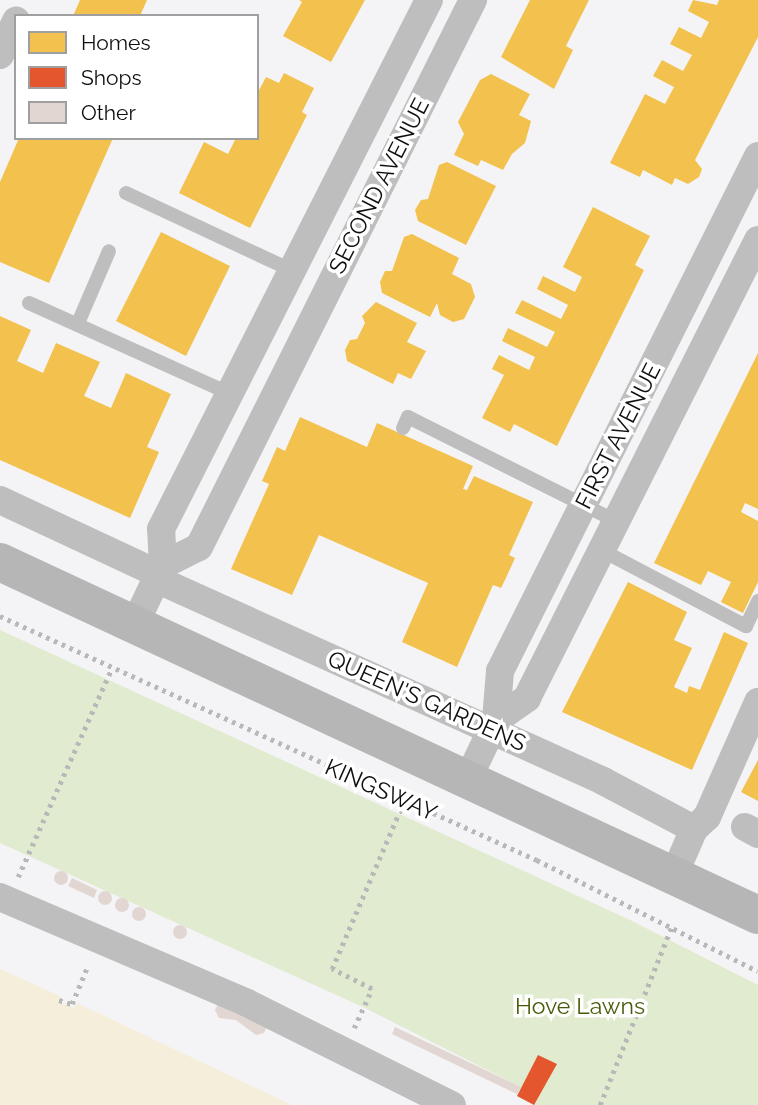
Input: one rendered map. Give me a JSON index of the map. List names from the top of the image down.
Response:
{
  "streets": {
    "main road": ["KINGSWAY"],
    "street": ["SECOND AVENUE", "FIRST AVENUE", "QUEEN'S GARDENS"]
  },
  "crossings": [
    ["SECOND AVENUE", "QUEEN'S GARDENS"],
    ["SECOND AVENUE", "KINGSWAY"],
    ["FIRST AVENUE", "QUEEN'S GARDENS"],
    ["FIRST AVENUE", "KINGSWAY"]
  ],
  "parks": ["Hove Lawns"],
  "legend": ["Homes", "Shops", "Other"]
}
